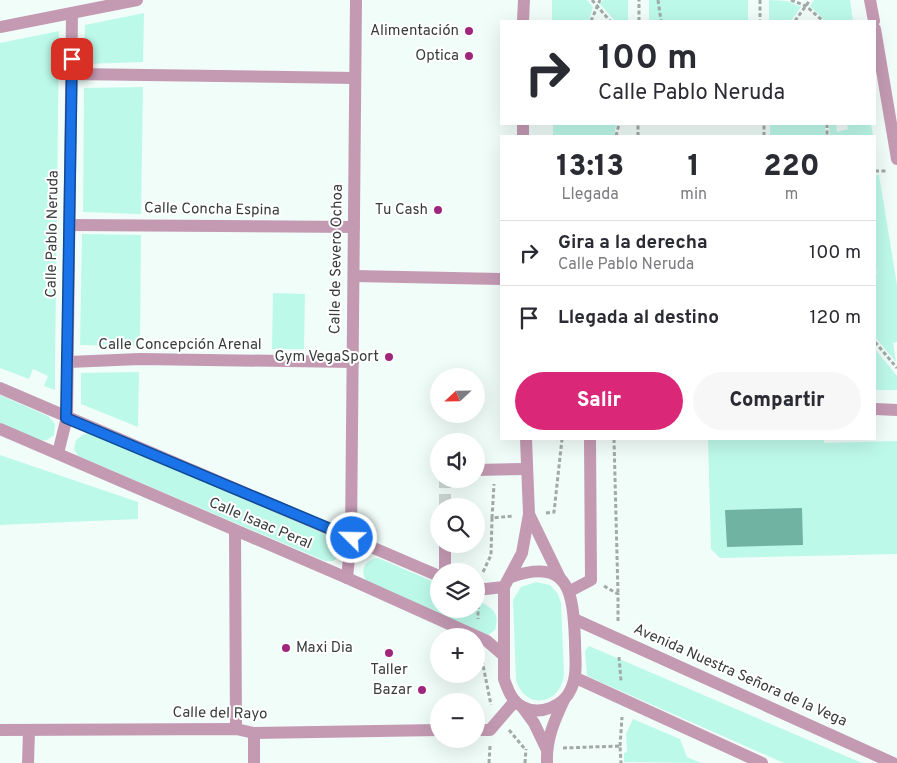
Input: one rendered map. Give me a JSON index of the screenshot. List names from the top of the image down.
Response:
{
  "streets": {
    "street": [
      "Calle Concha Espina",
      "Calle Pablo Neruda",
      "Calle de Severo Ochoa",
      "Calle Concepción Arenal",
      "Calle Isaac Peral",
      "Avenida Nuestra Señora de la Vega",
      "Calle del Rayo"
    ]
  },
  "crossings": [
    ["Calle Concha Espina", "Calle Pablo Neruda"],
    ["Calle Concha Espina", "Calle de Severo Ochoa"],
    ["Calle Pablo Neruda", "Calle Concepción Arenal"],
    ["Calle Pablo Neruda", "Calle Isaac Peral"],
    ["Calle de Severo Ochoa", "Calle Concepción Arenal"],
    ["Calle de Severo Ochoa", "Calle Isaac Peral"]
  ],
  "places": [
    "Alimentación",
    "Optica",
    "Tu Cash",
    "Gym VegaSport",
    "Maxi Dia",
    "Taller",
    "Bazar"
  ],
  "north": "left",
  "page": {
    "turn": ["100 m", "Calle Pablo Neruda"],
    "eta": [
      "13:13",
      "Llegada",
      "1",
      "min",
      "220",
      "m"
    ],
    "list": [
      {
        "name": "Gira a la derecha",
        "note": "Calle Pablo Neruda",
        "value": "100 m"
      },
      {
        "name": "Llegada al destino",
        "value": "120 m"
      }
    ],
    "buttons": ["Salir", "Compartir"],
    "map_buttons": ["+", "−"]
  }
}
